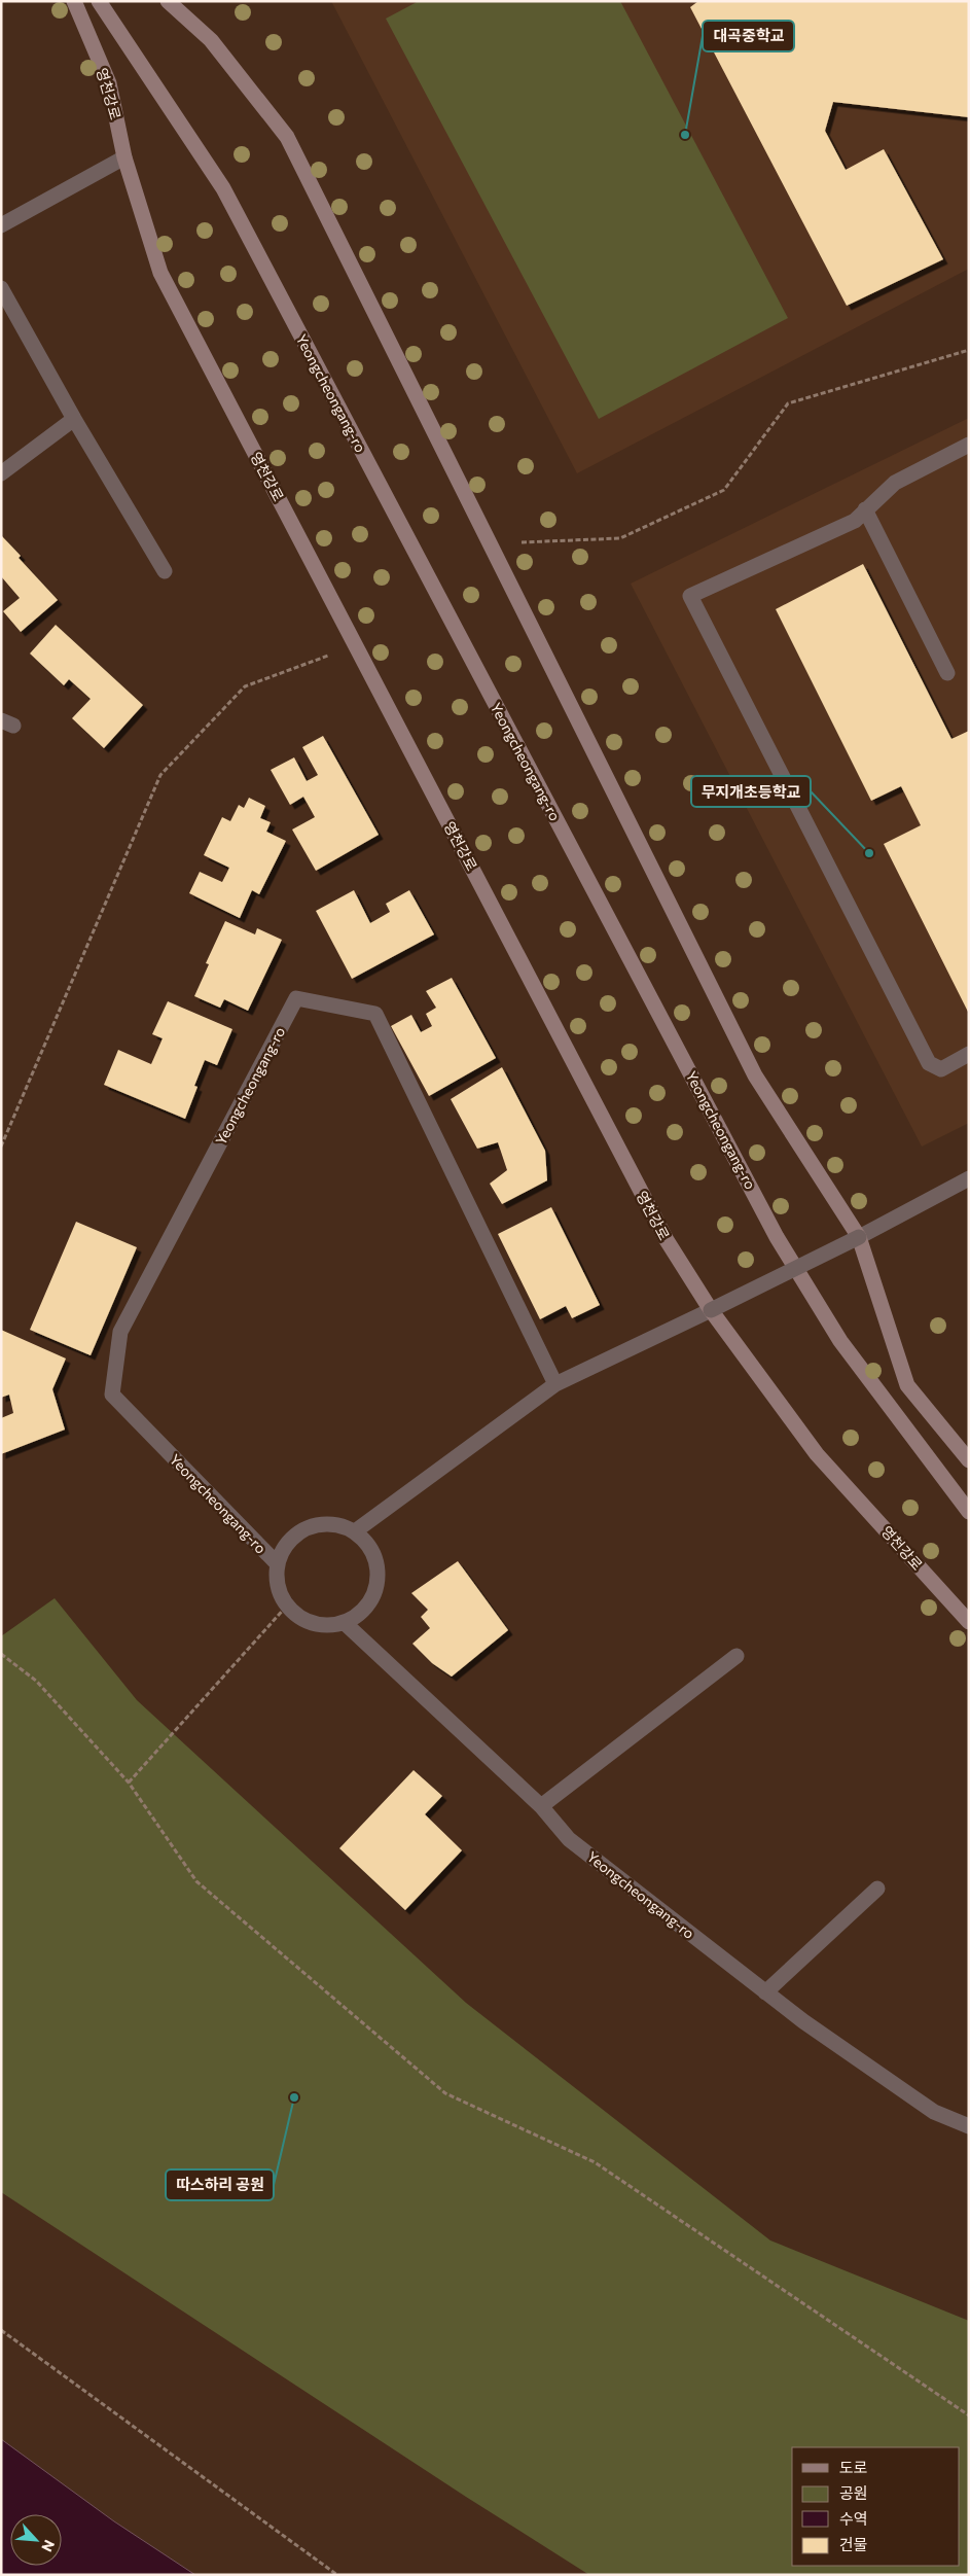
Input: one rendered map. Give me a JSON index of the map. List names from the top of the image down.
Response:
{
  "streets": {
    "street": ["영천강로", "Yeongcheongang-ro"]
  },
  "places": ["대곡중학교", "무지개초등학교", "따스하리 공원"],
  "legend": [
    "도로",
    "공원",
    "수역",
    "건물"
  ],
  "north": "bottom right"
}
